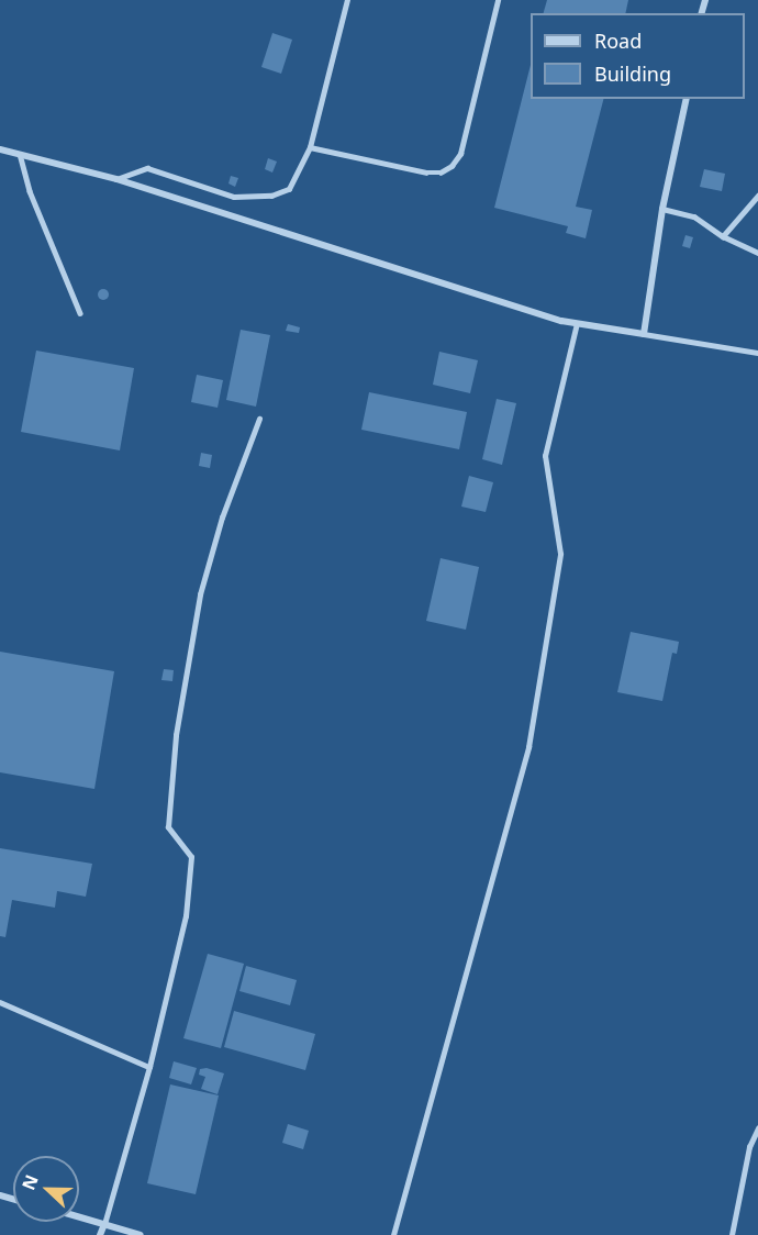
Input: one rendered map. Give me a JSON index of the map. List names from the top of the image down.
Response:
{
  "legend": ["Road", "Building"],
  "north": "left"
}
